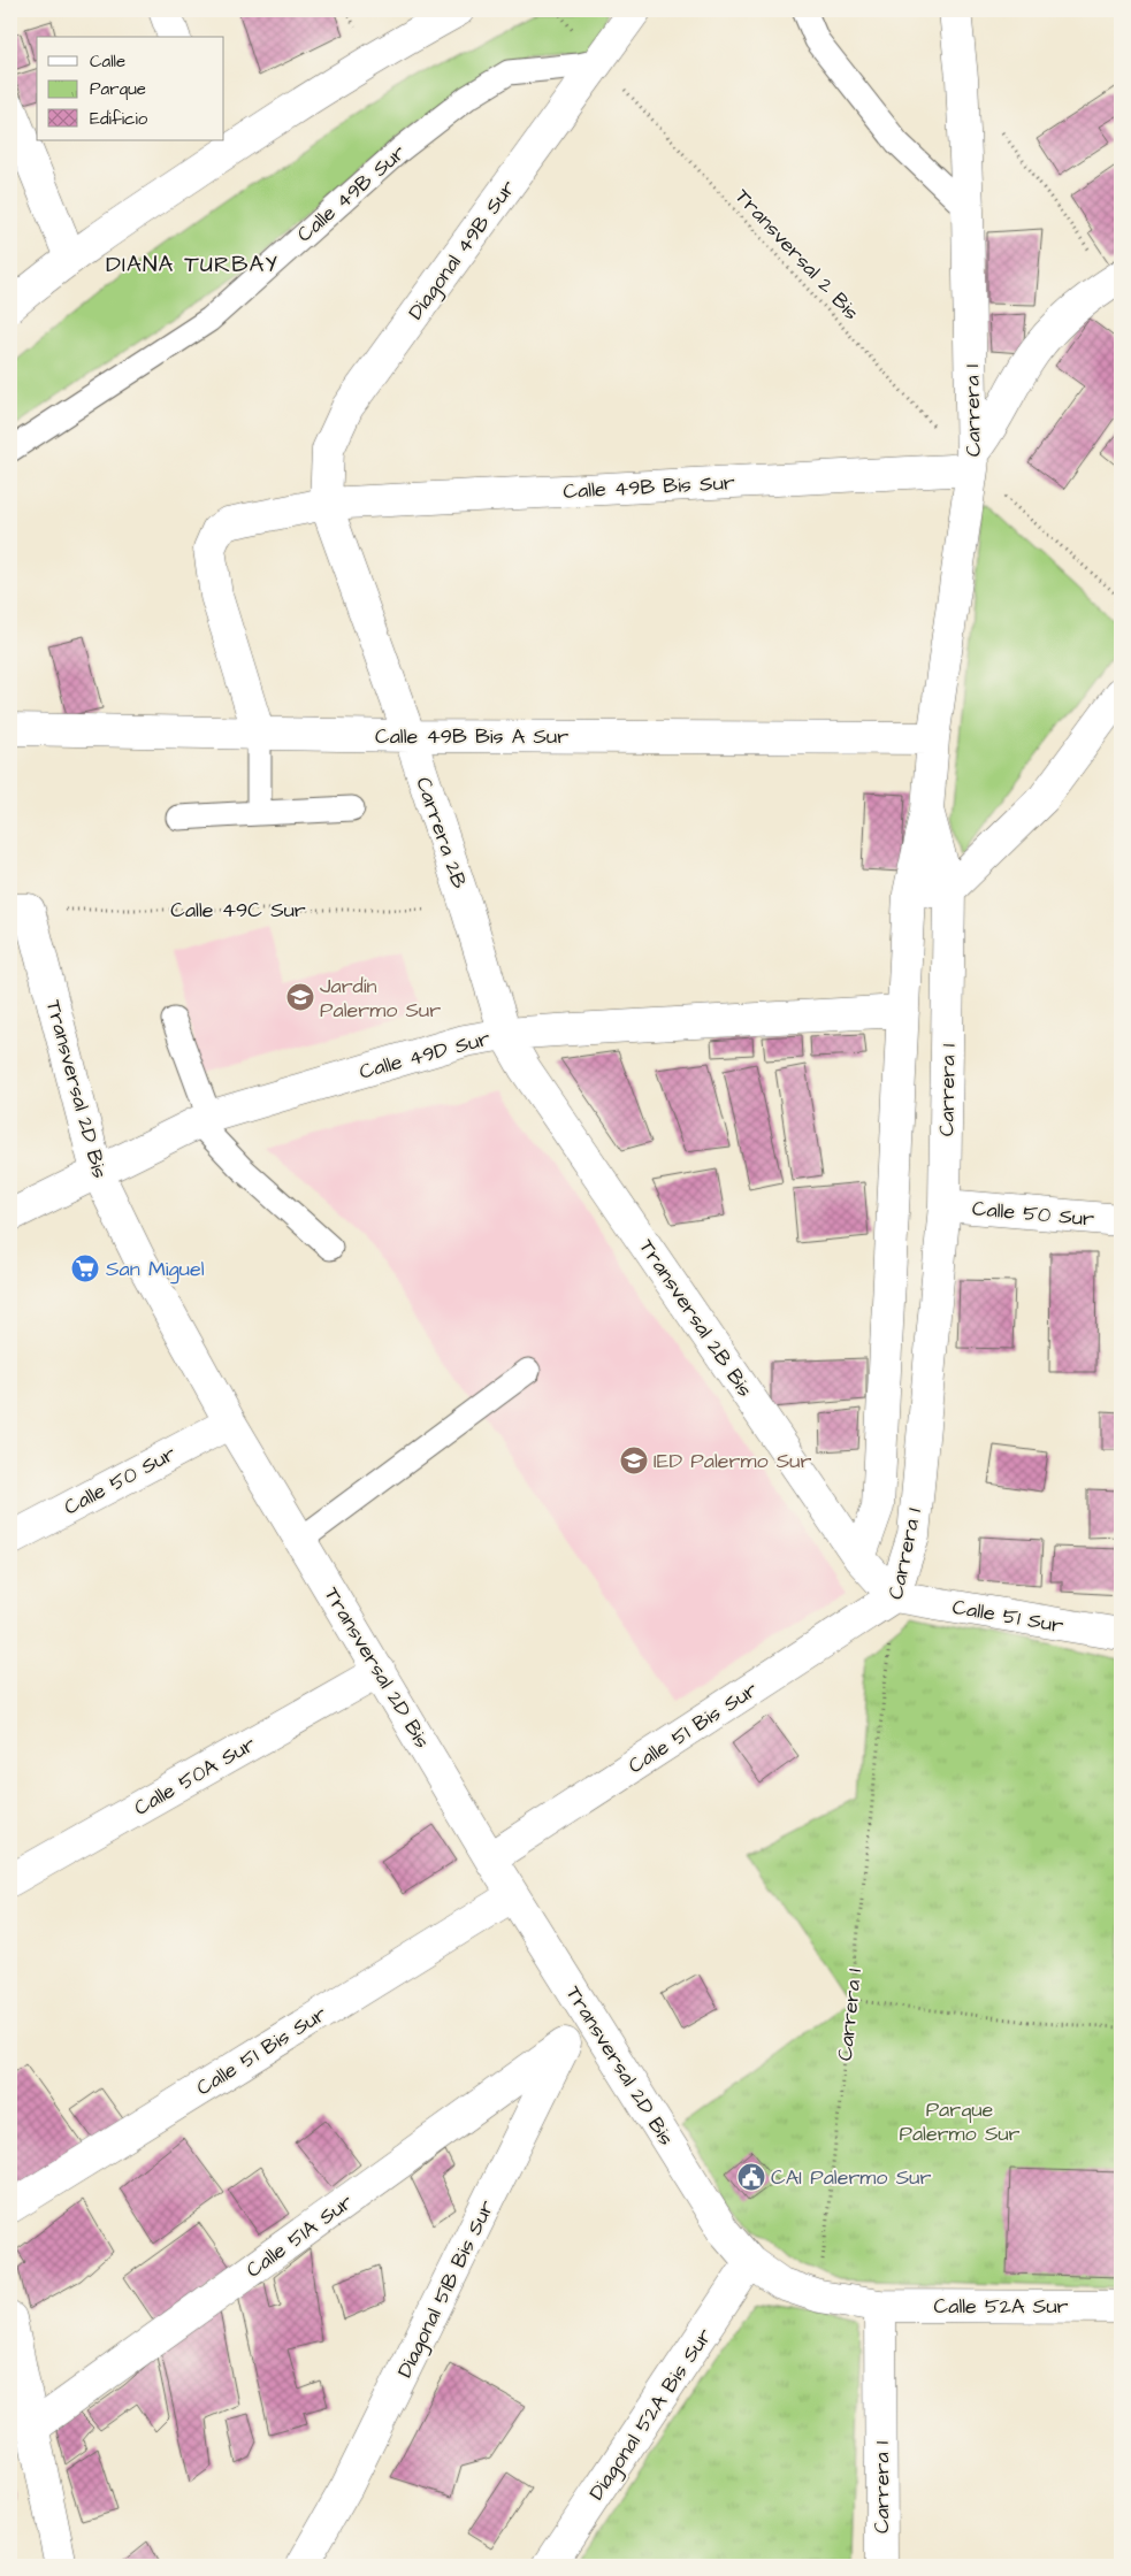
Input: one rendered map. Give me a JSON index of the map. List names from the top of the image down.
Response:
{
  "streets": {
    "street": [
      "Diagonal 49B Sur",
      "Carrera 1",
      "Calle 49B Bis Sur",
      "Calle 49B Bis A Sur",
      "Carrera 2B",
      "Calle 49D Sur",
      "Transversal 2D Bis",
      "Calle 50 Sur",
      "Transversal 2B Bis",
      "Calle 51 Sur",
      "Calle 51 Bis Sur",
      "Calle 50A Sur",
      "Calle 51A Sur",
      "Diagonal 51B Bis Sur",
      "Calle 52A Sur",
      "Diagonal 52A Bis Sur"
    ],
    "lane": ["Calle 49B Sur"],
    "path": ["Transversal 2 Bis", "Calle 49C Sur"]
  },
  "crossings": [
    ["Calle 49B Sur", "Diagonal 49B Sur"],
    ["Calle 49B Sur", "Transversal 2 Bis"],
    ["Diagonal 49B Sur", "Transversal 2 Bis"],
    ["Diagonal 49B Sur", "Calle 49B Bis Sur"],
    ["Diagonal 49B Sur", "Carrera 2B"],
    ["Carrera 1", "Calle 49B Bis Sur"],
    ["Carrera 1", "Calle 49B Bis A Sur"],
    ["Carrera 1", "Calle 49D Sur"],
    ["Carrera 1", "Transversal 2D Bis"],
    ["Carrera 1", "Calle 50 Sur"],
    ["Carrera 1", "Transversal 2B Bis"],
    ["Carrera 1", "Calle 51 Sur"],
    ["Carrera 1", "Calle 51 Bis Sur"],
    ["Carrera 1", "Calle 52A Sur"],
    ["Calle 49B Bis Sur", "Calle 49B Bis A Sur"],
    ["Calle 49B Bis Sur", "Carrera 2B"],
    ["Calle 49B Bis A Sur", "Carrera 2B"],
    ["Carrera 2B", "Calle 49C Sur"],
    ["Carrera 2B", "Calle 49D Sur"],
    ["Carrera 2B", "Transversal 2B Bis"],
    ["Calle 49C Sur", "Transversal 2D Bis"],
    ["Calle 49D Sur", "Transversal 2D Bis"],
    ["Calle 49D Sur", "Transversal 2B Bis"],
    ["Transversal 2D Bis", "Calle 50 Sur"],
    ["Transversal 2D Bis", "Calle 51 Bis Sur"],
    ["Transversal 2D Bis", "Calle 50A Sur"],
    ["Transversal 2D Bis", "Diagonal 51B Bis Sur"],
    ["Transversal 2D Bis", "Calle 52A Sur"],
    ["Transversal 2D Bis", "Diagonal 52A Bis Sur"],
    ["Transversal 2B Bis", "Calle 51 Sur"],
    ["Transversal 2B Bis", "Calle 51 Bis Sur"],
    ["Calle 51 Sur", "Calle 51 Bis Sur"],
    ["Calle 51A Sur", "Diagonal 51B Bis Sur"]
  ],
  "districts": ["DIANA TURBAY"],
  "parks": ["Parque Palermo Sur"],
  "places": {
    "school or university": ["Jardín Palermo Sur", "IED Palermo Sur"],
    "supermarket": ["San Miguel"],
    "public building": ["CAI Palermo Sur"]
  },
  "legend": ["Calle", "Parque", "Edificio"]
}
